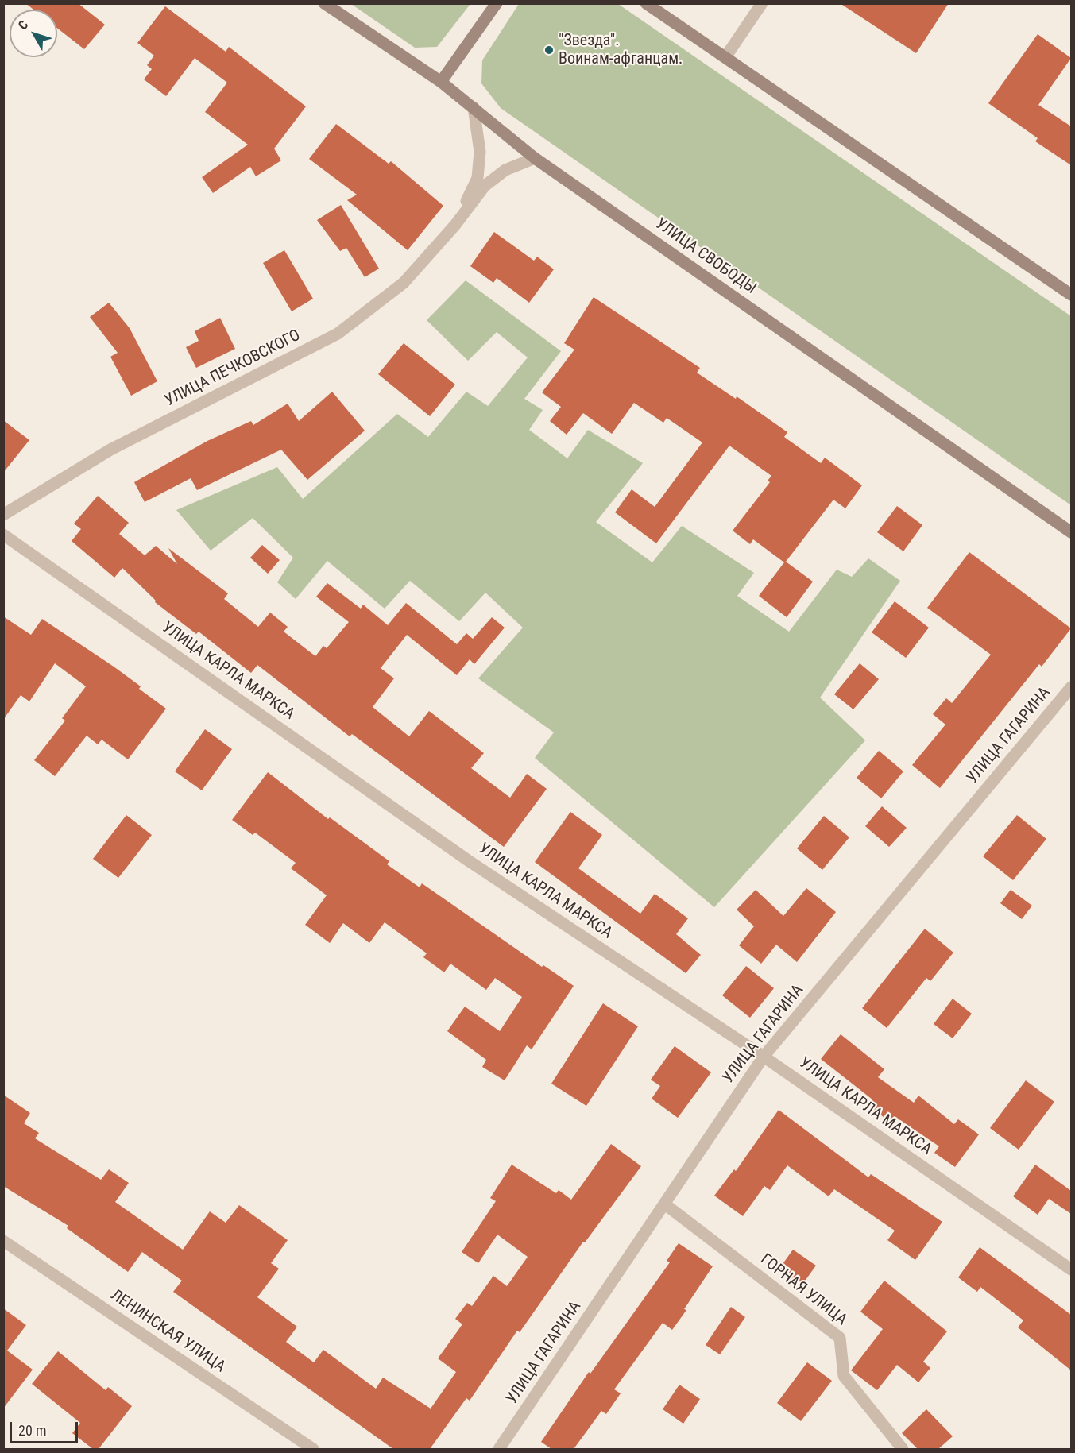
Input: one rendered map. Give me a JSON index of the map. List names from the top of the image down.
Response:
{
  "streets": {
    "main road": ["УЛИЦА СВОБОДЫ"],
    "street": [
      "УЛИЦА ПЕЧКОВСКОГО",
      "УЛИЦА КАРЛА МАРКСА",
      "УЛИЦА ГАГАРИНА",
      "ГОРНАЯ УЛИЦА",
      "ЛЕНИНСКАЯ УЛИЦА"
    ]
  },
  "crossings": [
    ["УЛИЦА КАРЛА МАРКСА", "УЛИЦА ГАГАРИНА"],
    ["УЛИЦА ГАГАРИНА", "ГОРНАЯ УЛИЦА"]
  ],
  "places": ["\"Звезда\". Воинам-афганцам."],
  "scale_bar": "20 m",
  "north": "top left"
}
